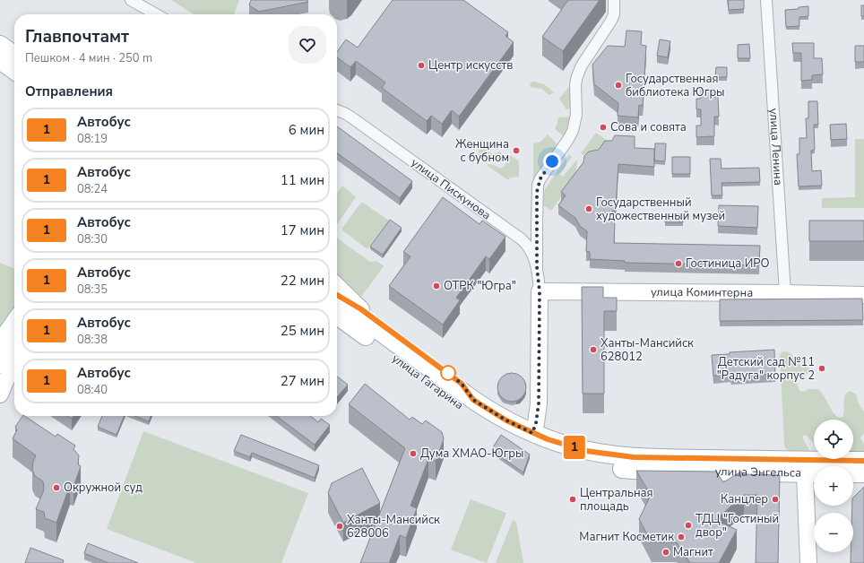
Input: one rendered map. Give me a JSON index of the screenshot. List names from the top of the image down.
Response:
{
  "streets": {
    "main road": ["улица Гагарина", "улица Энгельса"],
    "street": ["улица Ленина", "улица Пискунова", "улица Коминтерна"]
  },
  "crossings": [
    ["улица Ленина", "улица Коминтерна"],
    ["улица Пискунова", "улица Коминтерна"],
    ["улица Гагарина", "улица Энгельса"]
  ],
  "places": [
    "Центр искусств",
    "Государственная библиотека Югры",
    "Сова и совята",
    "Женщина с бубном",
    "Государственный художественный музей",
    "Гостиница ИРО",
    "ОТРК \"Югра\"",
    "Ханты-Мансийск 628012",
    "Детский сад №11 \"Радуга\" корпус 2",
    "Дума ХМАО-Югры",
    "Окружной суд",
    "Центральная площадь",
    "Канцлер",
    "ТДЦ \"Гостиный двор\"",
    "Ханты-Мансийск 628006",
    "Магнит Косметик",
    "Магнит"
  ],
  "lines": ["bus line 1"],
  "page": {
    "on_map": "1",
    "heading": [
      ["Главпочтамт", "Пешком · 4 мин · 250 m"],
      "Отправления"
    ],
    "list": [
      {
        "mark": "1",
        "name": "Автобус",
        "note": "08:19",
        "value": "6 мин"
      },
      {
        "mark": "1",
        "name": "Автобус",
        "note": "08:24",
        "value": "11 мин"
      },
      {
        "mark": "1",
        "name": "Автобус",
        "note": "08:30",
        "value": "17 мин"
      },
      {
        "mark": "1",
        "name": "Автобус",
        "note": "08:35",
        "value": "22 мин"
      },
      {
        "mark": "1",
        "name": "Автобус",
        "note": "08:38",
        "value": "25 мин"
      },
      {
        "mark": "1",
        "name": "Автобус",
        "note": "08:40",
        "value": "27 мин"
      }
    ],
    "map_buttons": ["+", "−"]
  }
}
